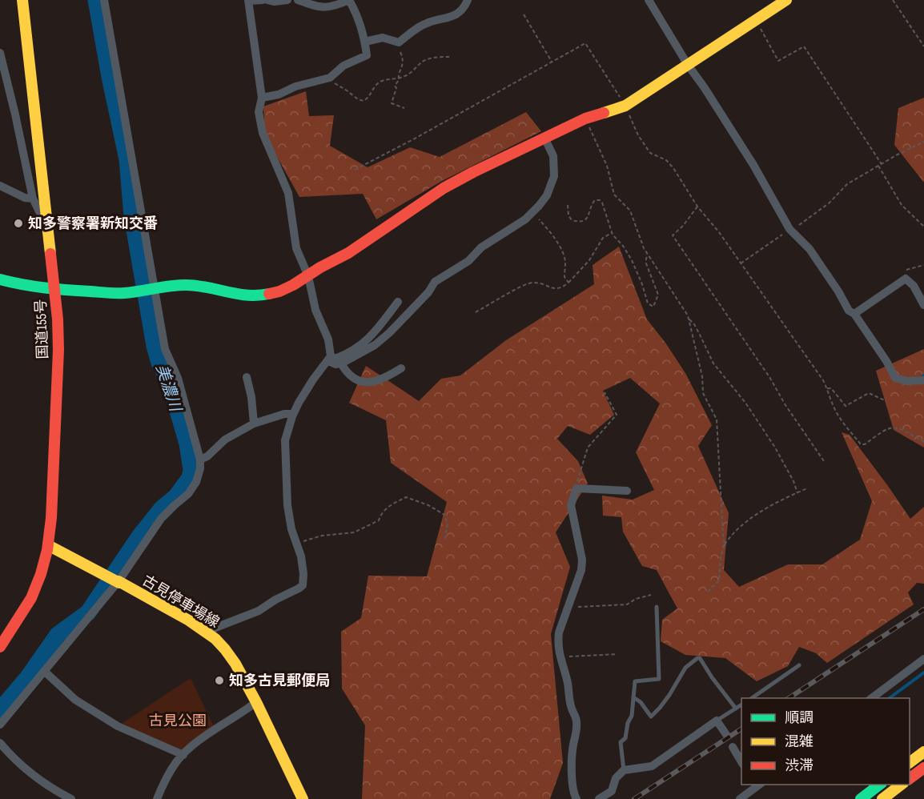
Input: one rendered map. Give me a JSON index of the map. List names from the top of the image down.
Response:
{
  "streets": {
    "main road": ["国道155号", "古見停車場線"]
  },
  "crossings": [
    ["国道155号", "古見停車場線"]
  ],
  "water": ["美濃川"],
  "parks": ["古見公園"],
  "places": ["知多警察署新知交番", "知多古見郵便局"],
  "legend": ["順調", "混雑", "渋滞"]
}
